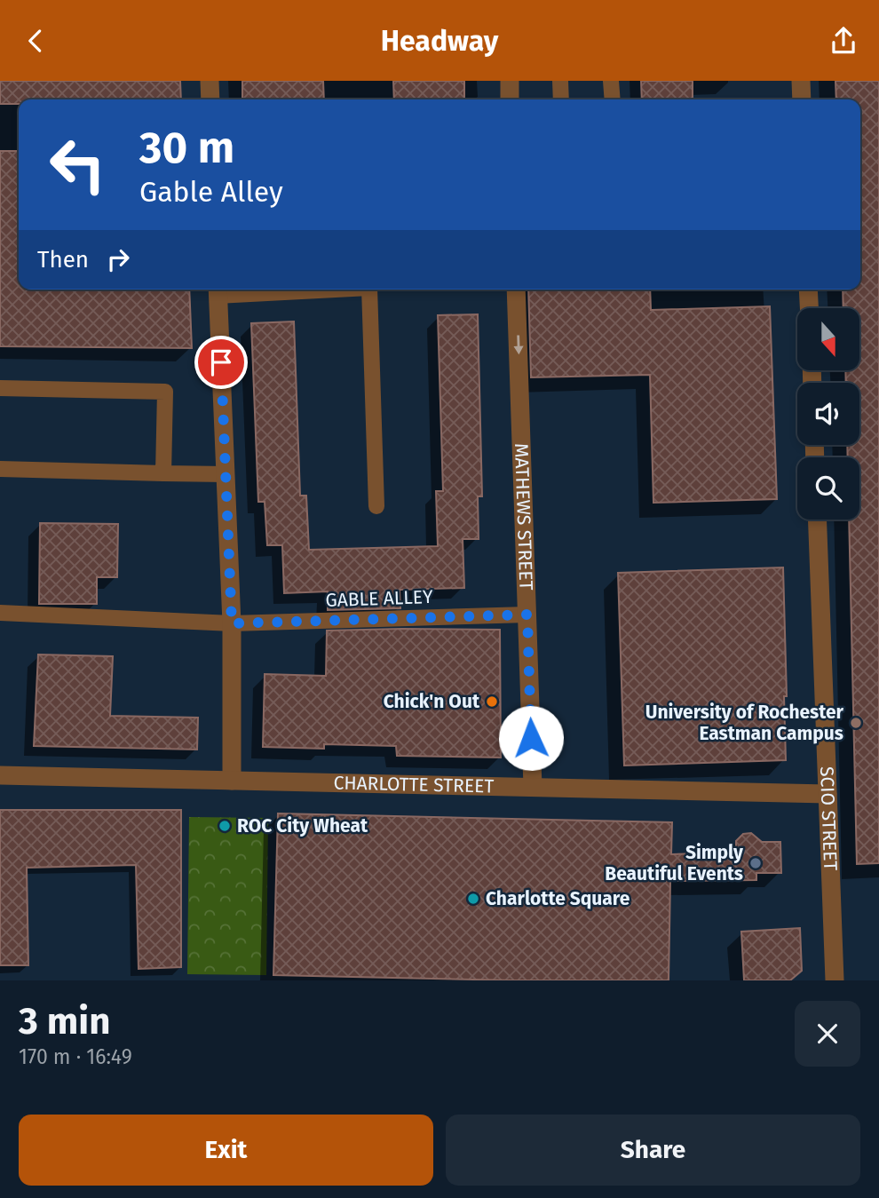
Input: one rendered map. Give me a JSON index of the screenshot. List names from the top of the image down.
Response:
{
  "streets": {
    "street": ["MATHEWS STREET", "CHARLOTTE STREET", "SCIO STREET"],
    "lane": ["GABLE ALLEY"]
  },
  "crossings": [
    ["MATHEWS STREET", "GABLE ALLEY"],
    ["MATHEWS STREET", "CHARLOTTE STREET"],
    ["CHARLOTTE STREET", "SCIO STREET"]
  ],
  "one_way": ["MATHEWS STREET"],
  "places": [
    "Chick'n Out",
    "University of Rochester Eastman Campus",
    "ROC City Wheat",
    "Simply Beautiful Events",
    "Charlotte Square"
  ],
  "north": "bottom",
  "page": {
    "header": "Headway",
    "turn": ["30 m", "Gable Alley"],
    "then": "Then",
    "heading": ["3 min", "170 m · 16:49"],
    "buttons": ["Exit", "Share"]
  }
}
